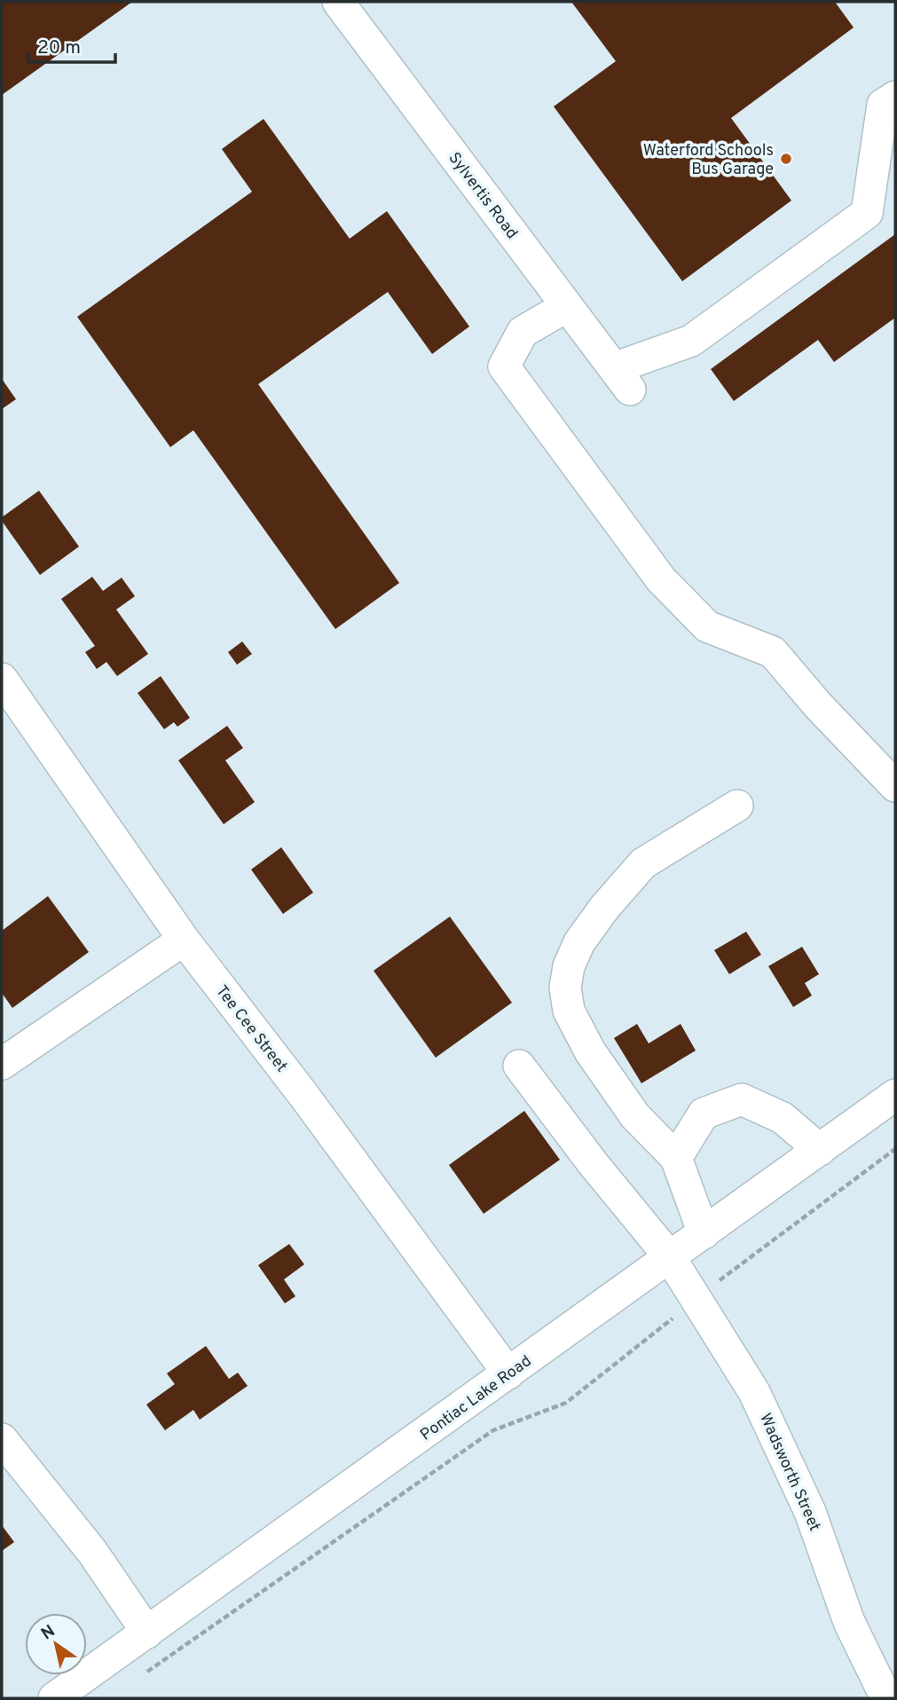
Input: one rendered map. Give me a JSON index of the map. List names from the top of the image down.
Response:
{
  "streets": {
    "street": [
      "Sylvertis Road",
      "Tee Cee Street",
      "Pontiac Lake Road",
      "Wadsworth Street"
    ]
  },
  "crossings": [
    ["Tee Cee Street", "Pontiac Lake Road"],
    ["Pontiac Lake Road", "Wadsworth Street"]
  ],
  "places": ["Waterford Schools Bus Garage"],
  "scale_bar": "20 m",
  "north": "top left"
}
